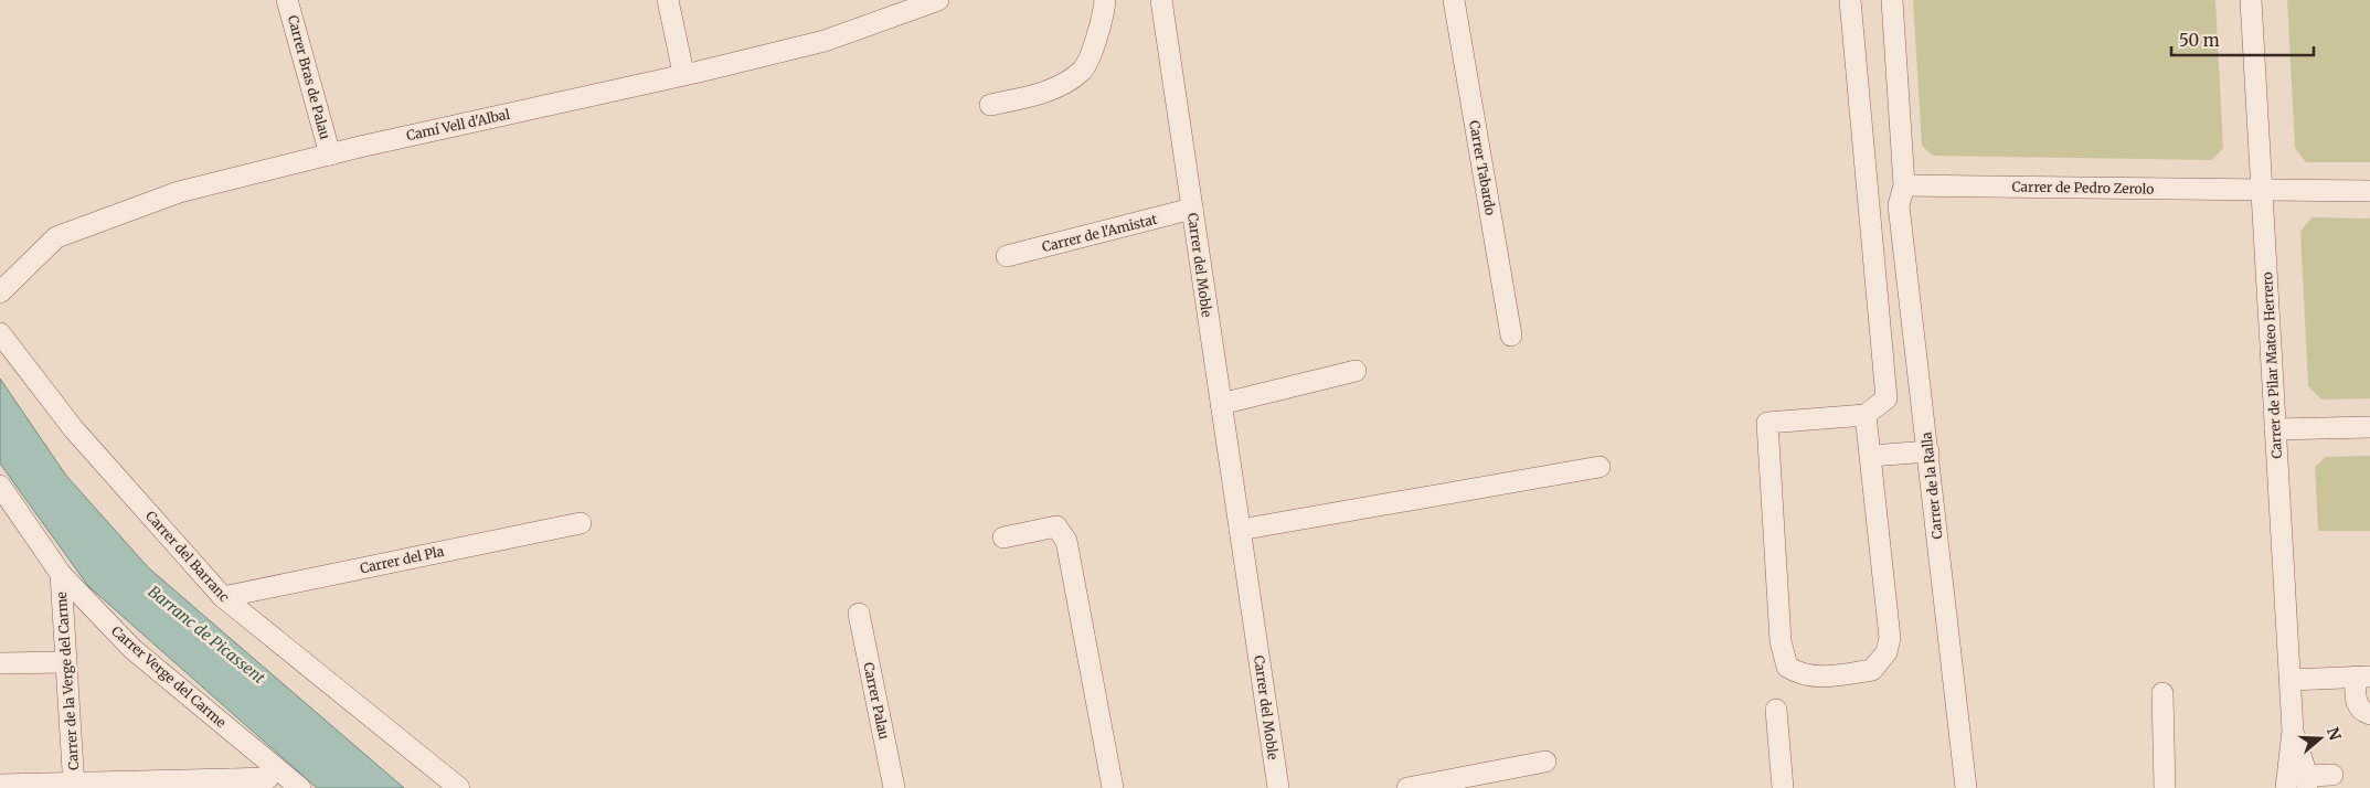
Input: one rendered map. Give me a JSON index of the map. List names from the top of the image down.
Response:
{
  "streets": {
    "street": [
      "Carrer Bras de Palau",
      "Camí Vell d'Albal",
      "Carrer Tabardo",
      "Carrer de Pedro Zerolo",
      "Carrer de l'Amistat",
      "Carrer del Moble",
      "Carrer de Pilar Mateo Herrero",
      "Carrer de la Ralla",
      "Carrer del Barranc",
      "Carrer del Pla",
      "Carrer Verge del Carme",
      "Carrer de la Verge del Carme",
      "Carrer Palau"
    ]
  },
  "crossings": [
    ["Carrer Bras de Palau", "Camí Vell d'Albal"],
    ["Carrer de Pedro Zerolo", "Carrer de Pilar Mateo Herrero"],
    ["Carrer de Pedro Zerolo", "Carrer de la Ralla"],
    ["Carrer de l'Amistat", "Carrer del Moble"],
    ["Carrer del Barranc", "Carrer del Pla"],
    ["Carrer Verge del Carme", "Carrer de la Verge del Carme"]
  ],
  "water": ["Barranc de Picassent"],
  "scale_bar": "50 m",
  "north": "right"
}
